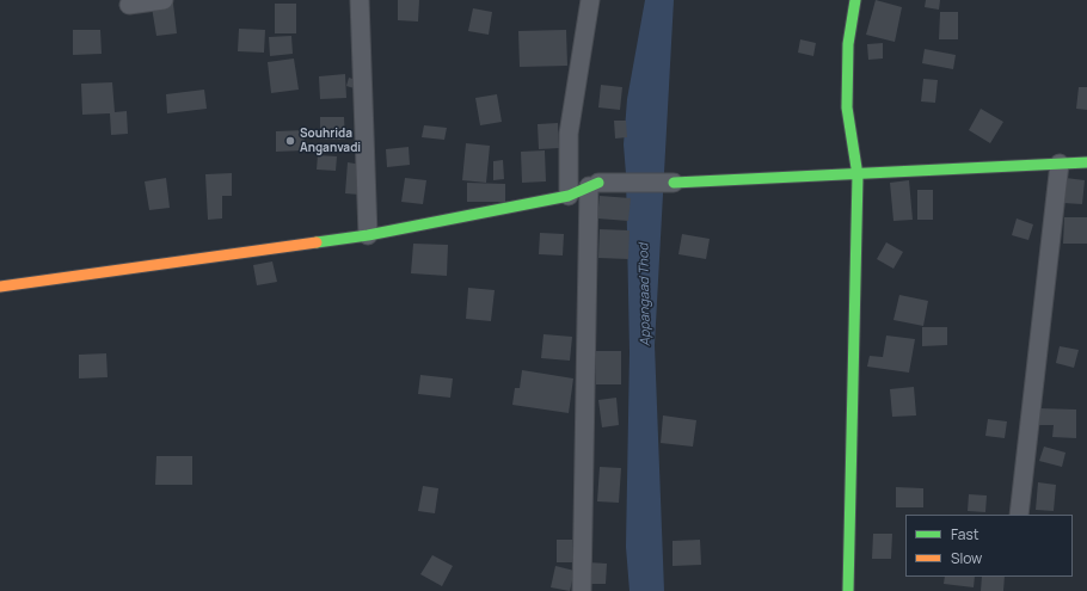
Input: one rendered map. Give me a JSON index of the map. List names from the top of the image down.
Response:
{
  "water": ["Appangaad Thod"],
  "places": ["Souhrida Anganvadi"],
  "legend": ["Fast", "Slow"]
}
